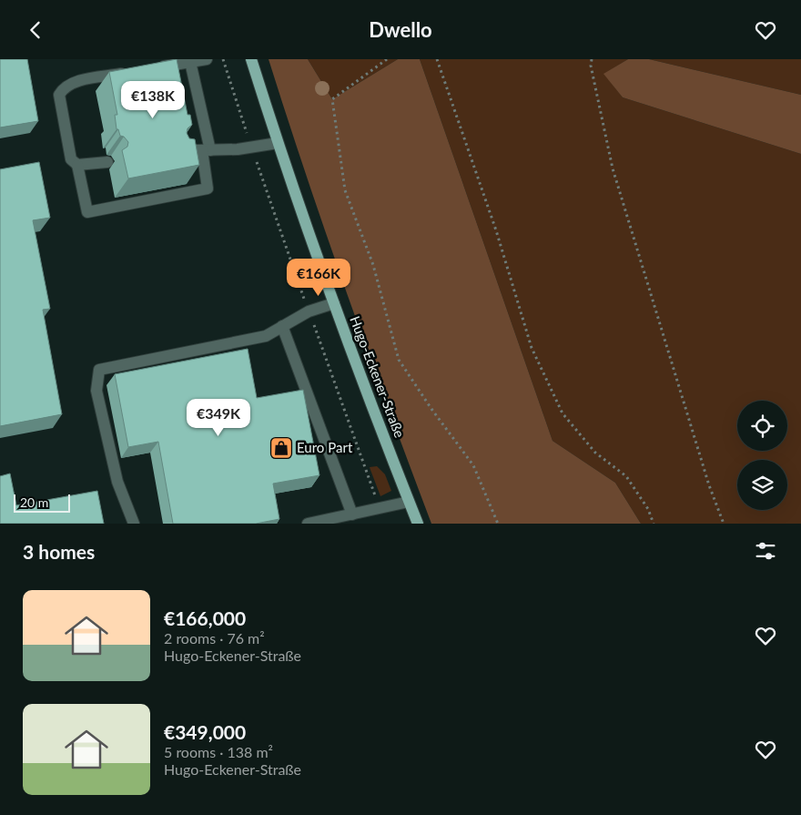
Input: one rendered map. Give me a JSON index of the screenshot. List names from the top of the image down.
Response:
{
  "streets": {
    "main road": ["Hugo-Eckener-Straße"]
  },
  "places": {
    "shop": ["Euro Part"]
  },
  "scale_bar": "20 m",
  "page": {
    "header": "Dwello",
    "price": ["€138K", "€166K", "€349K"],
    "scale": "20 m",
    "heading": "3 homes",
    "list": [
      {
        "name": "€166,000",
        "note": "2 rooms · 76 m² · Hugo-Eckener-Straße"
      },
      {
        "name": "€349,000",
        "note": "5 rooms · 138 m² · Hugo-Eckener-Straße"
      }
    ]
  }
}
